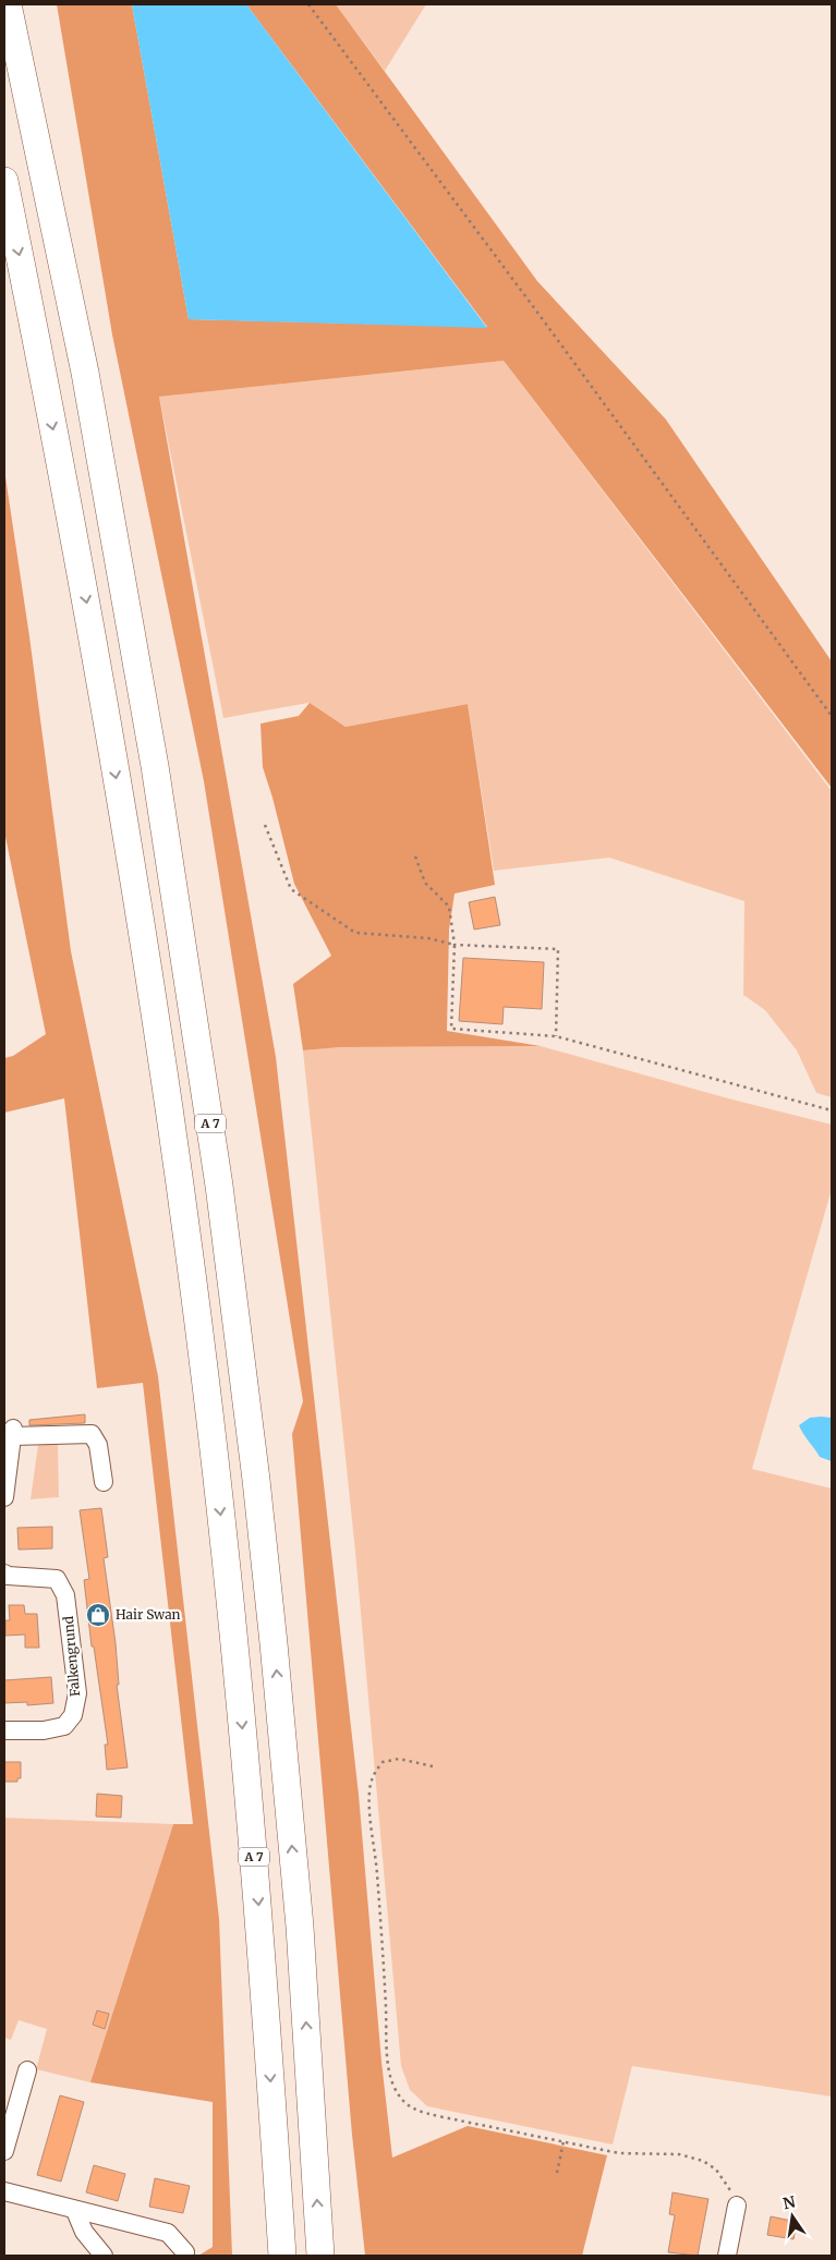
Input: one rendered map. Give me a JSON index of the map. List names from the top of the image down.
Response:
{
  "streets": {
    "highway": ["A 7"],
    "street": ["Falkengrund"]
  },
  "places": {
    "shop": ["Hair Swan"]
  },
  "north": "top"
}
